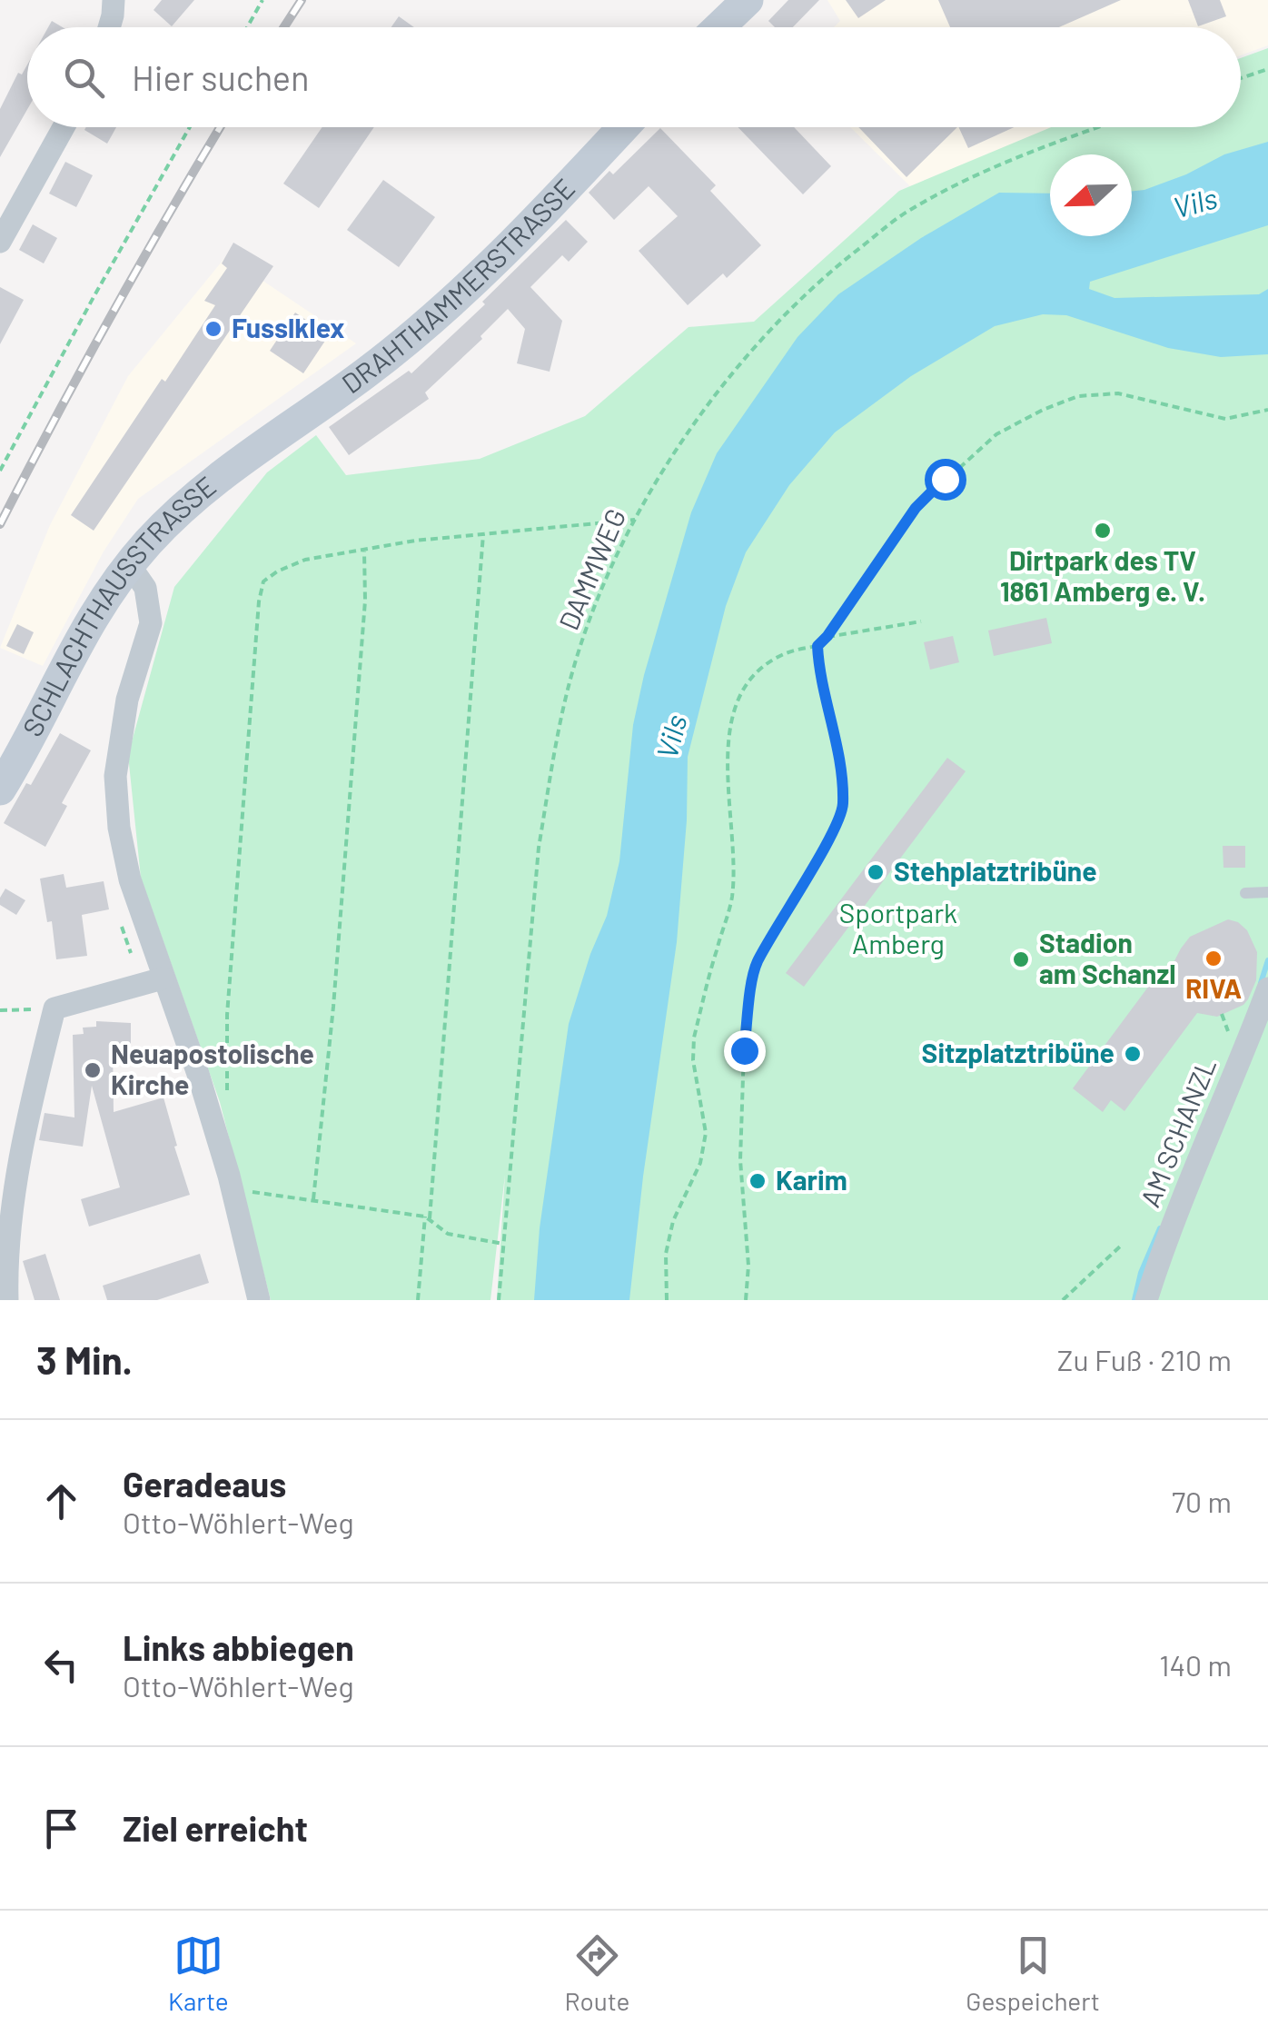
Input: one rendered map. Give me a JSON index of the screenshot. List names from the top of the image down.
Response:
{
  "streets": {
    "main road": ["DRAHTHAMMERSTRASSE", "SCHLACHTHAUSSTRASSE"],
    "street": ["AM SCHANZL"],
    "path": ["DAMMWEG"]
  },
  "crossings": [
    ["DRAHTHAMMERSTRASSE", "SCHLACHTHAUSSTRASSE"]
  ],
  "water": ["Vils"],
  "parks": ["Sportpark Amberg"],
  "places": [
    "Fusslklex",
    "Dirtpark des TV 1861 Amberg e. V.",
    "Stehplatztribüne",
    "RIVA",
    "Stadion am Schanzl",
    "Sitzplatztribüne",
    "Neuapostolische Kirche",
    "Karim"
  ],
  "north": "left",
  "page": {
    "search": "Hier suchen",
    "heading": ["3 Min.", "Zu Fuß · 210 m"],
    "list": [
      ["Geradeaus", "Otto-Wöhlert-Weg", "70 m"],
      ["Links abbiegen", "Otto-Wöhlert-Weg", "140 m"],
      "Ziel erreicht"
    ],
    "nav": ["Karte", "Route", "Gespeichert"]
  }
}
